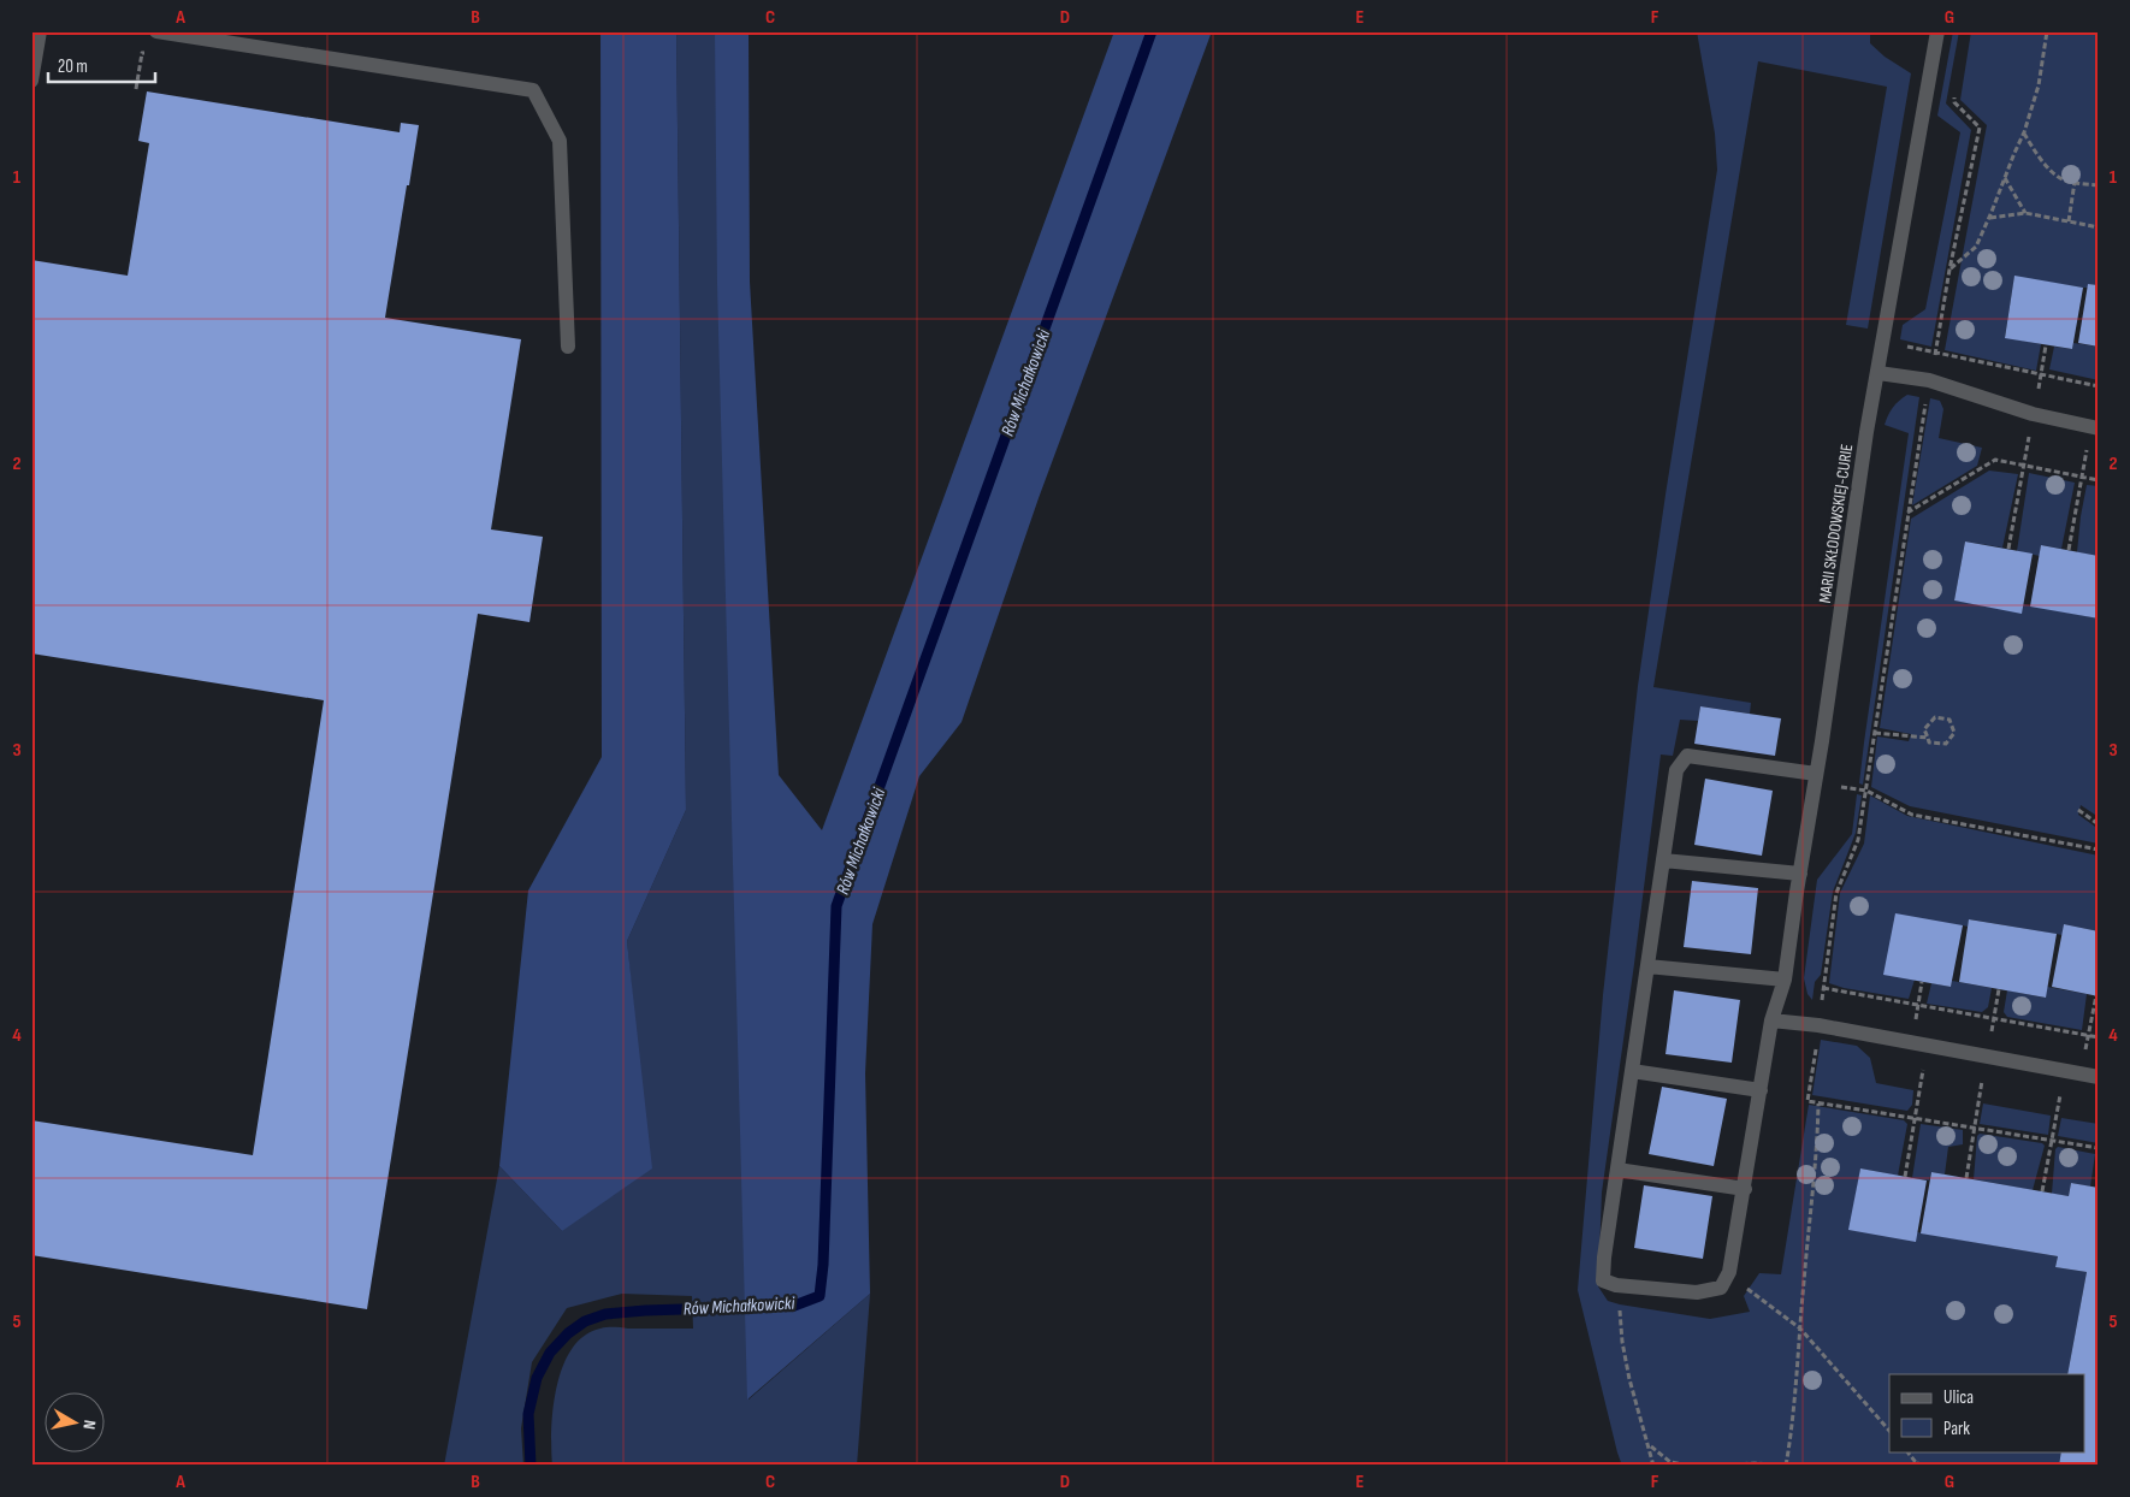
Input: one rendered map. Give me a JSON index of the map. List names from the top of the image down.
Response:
{
  "streets": {
    "street": ["MARII SKŁODOWSKIEJ-CURIE"]
  },
  "water": ["Rów Michałkowicki"],
  "legend": ["Ulica", "Park"],
  "scale_bar": "20 m",
  "north": "right",
  "grid": {
    "columns": [
      "A",
      "B",
      "C",
      "D",
      "E",
      "F",
      "G"
    ],
    "rows": [
      "1",
      "2",
      "3",
      "4",
      "5"
    ]
  }
}
